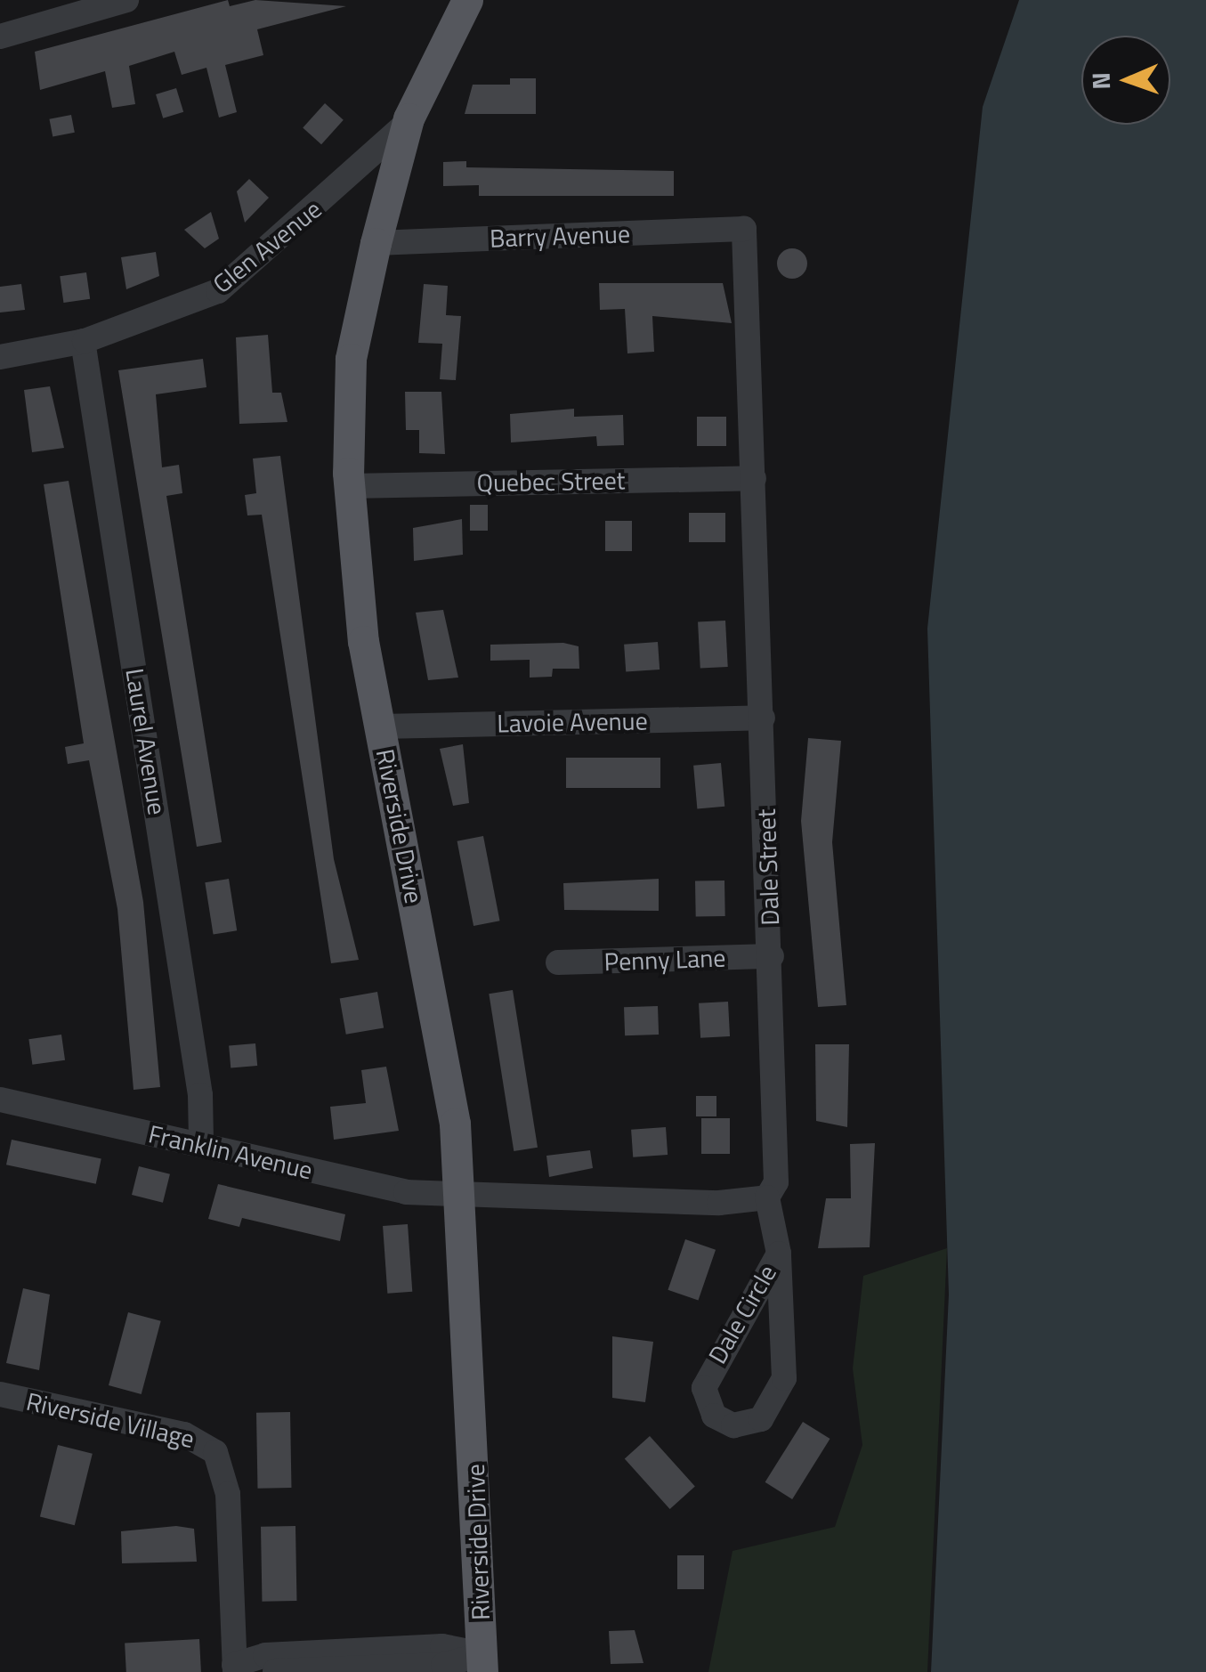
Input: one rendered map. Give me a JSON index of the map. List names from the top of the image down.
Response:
{
  "streets": {
    "main road": ["Riverside Drive"],
    "street": [
      "Barry Avenue",
      "Glen Avenue",
      "Quebec Street",
      "Lavoie Avenue",
      "Laurel Avenue",
      "Dale Street",
      "Penny Lane",
      "Franklin Avenue",
      "Dale Circle",
      "Riverside Village"
    ]
  },
  "crossings": [
    ["Barry Avenue", "Riverside Drive"],
    ["Barry Avenue", "Dale Street"],
    ["Glen Avenue", "Laurel Avenue"],
    ["Glen Avenue", "Riverside Drive"],
    ["Quebec Street", "Riverside Drive"],
    ["Quebec Street", "Dale Street"],
    ["Lavoie Avenue", "Riverside Drive"],
    ["Lavoie Avenue", "Dale Street"],
    ["Laurel Avenue", "Franklin Avenue"],
    ["Riverside Drive", "Franklin Avenue"],
    ["Riverside Drive", "Riverside Village"],
    ["Dale Street", "Penny Lane"],
    ["Dale Street", "Dale Circle"]
  ],
  "north": "left"
}
